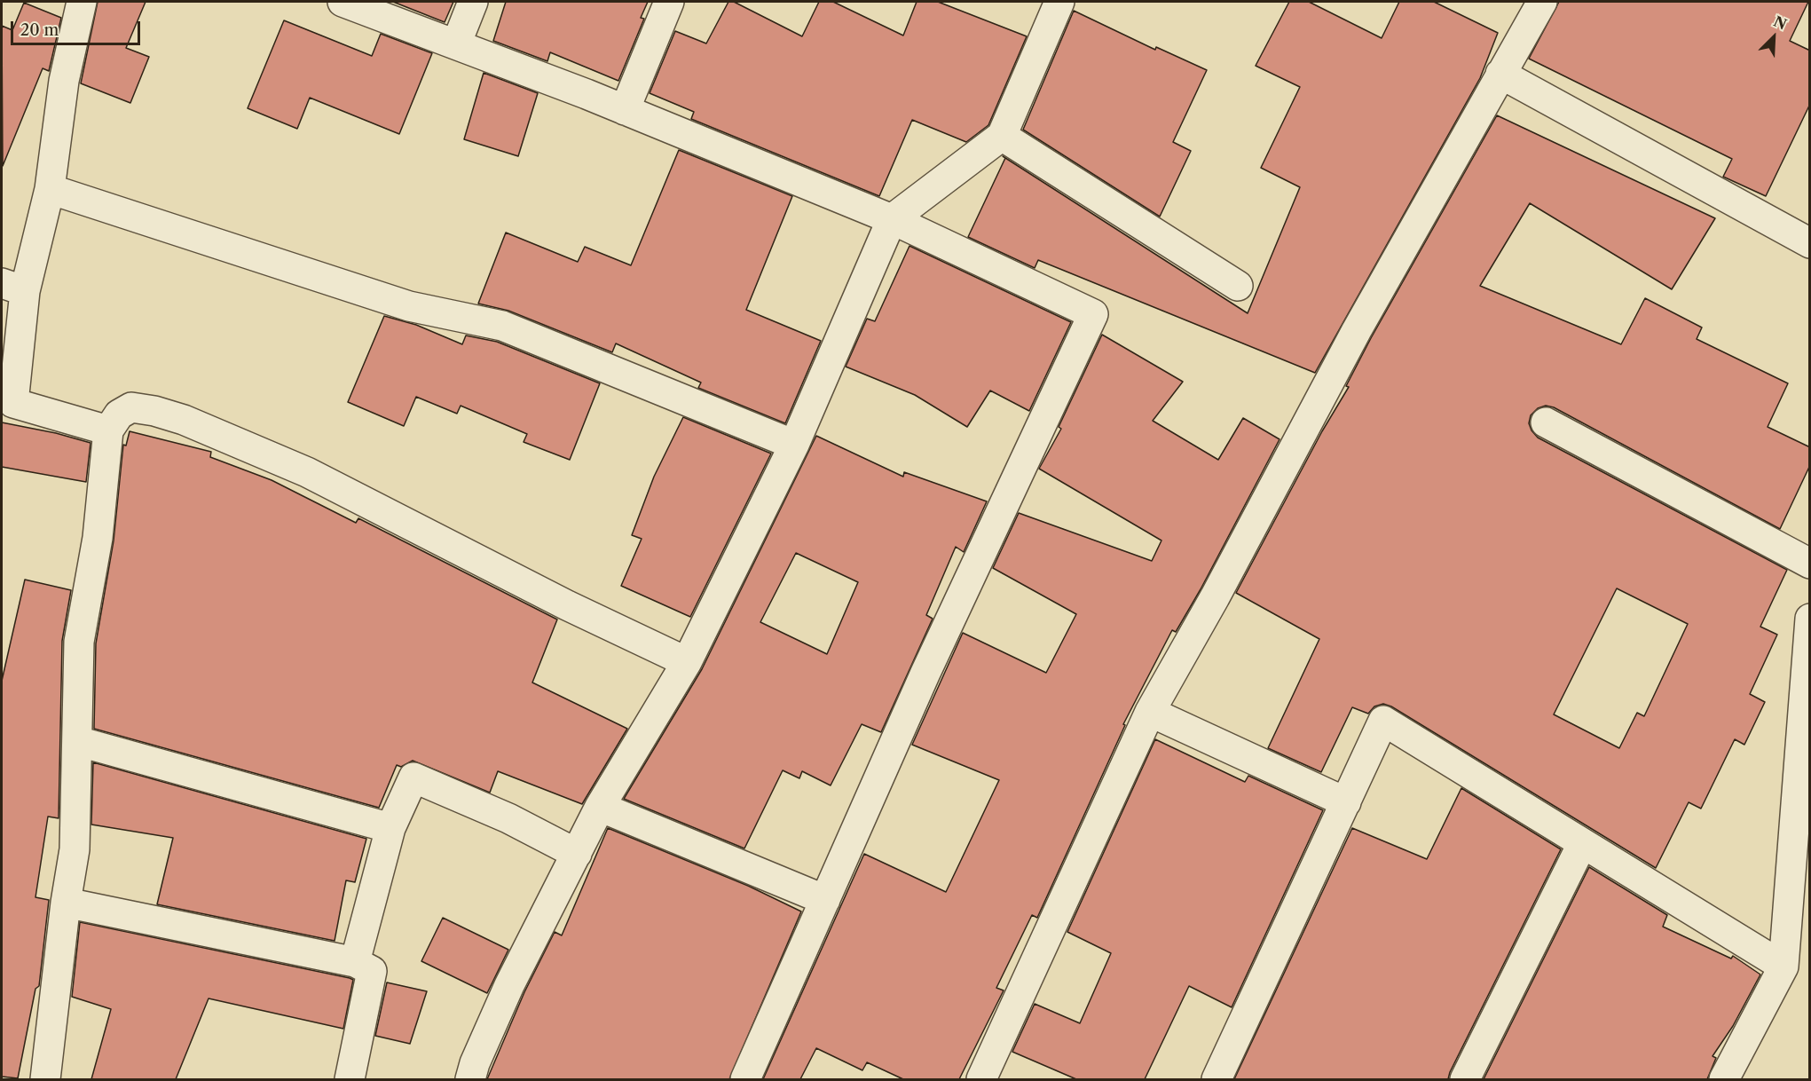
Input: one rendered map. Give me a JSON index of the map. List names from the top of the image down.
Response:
{
  "scale_bar": "20 m",
  "north": "top right"
}
